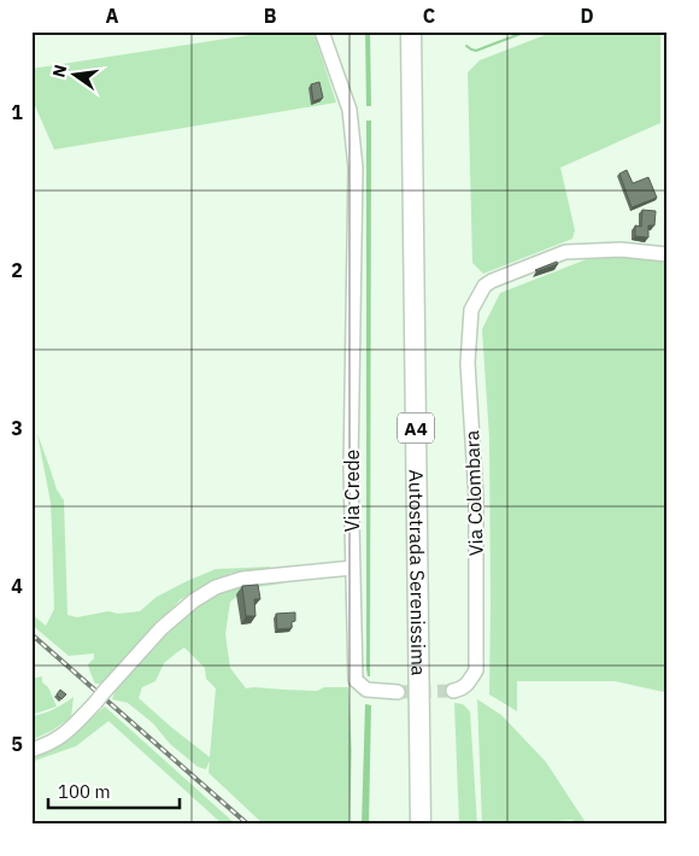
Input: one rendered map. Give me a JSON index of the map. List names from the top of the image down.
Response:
{
  "streets": {
    "highway": ["A4", "Autostrada Serenissima"],
    "street": ["Via Crede", "Via Colombara"]
  },
  "scale_bar": "100 m",
  "north": "left",
  "grid": {
    "columns": [
      "A",
      "B",
      "C",
      "D"
    ],
    "rows": [
      "1",
      "2",
      "3",
      "4",
      "5"
    ]
  }
}
